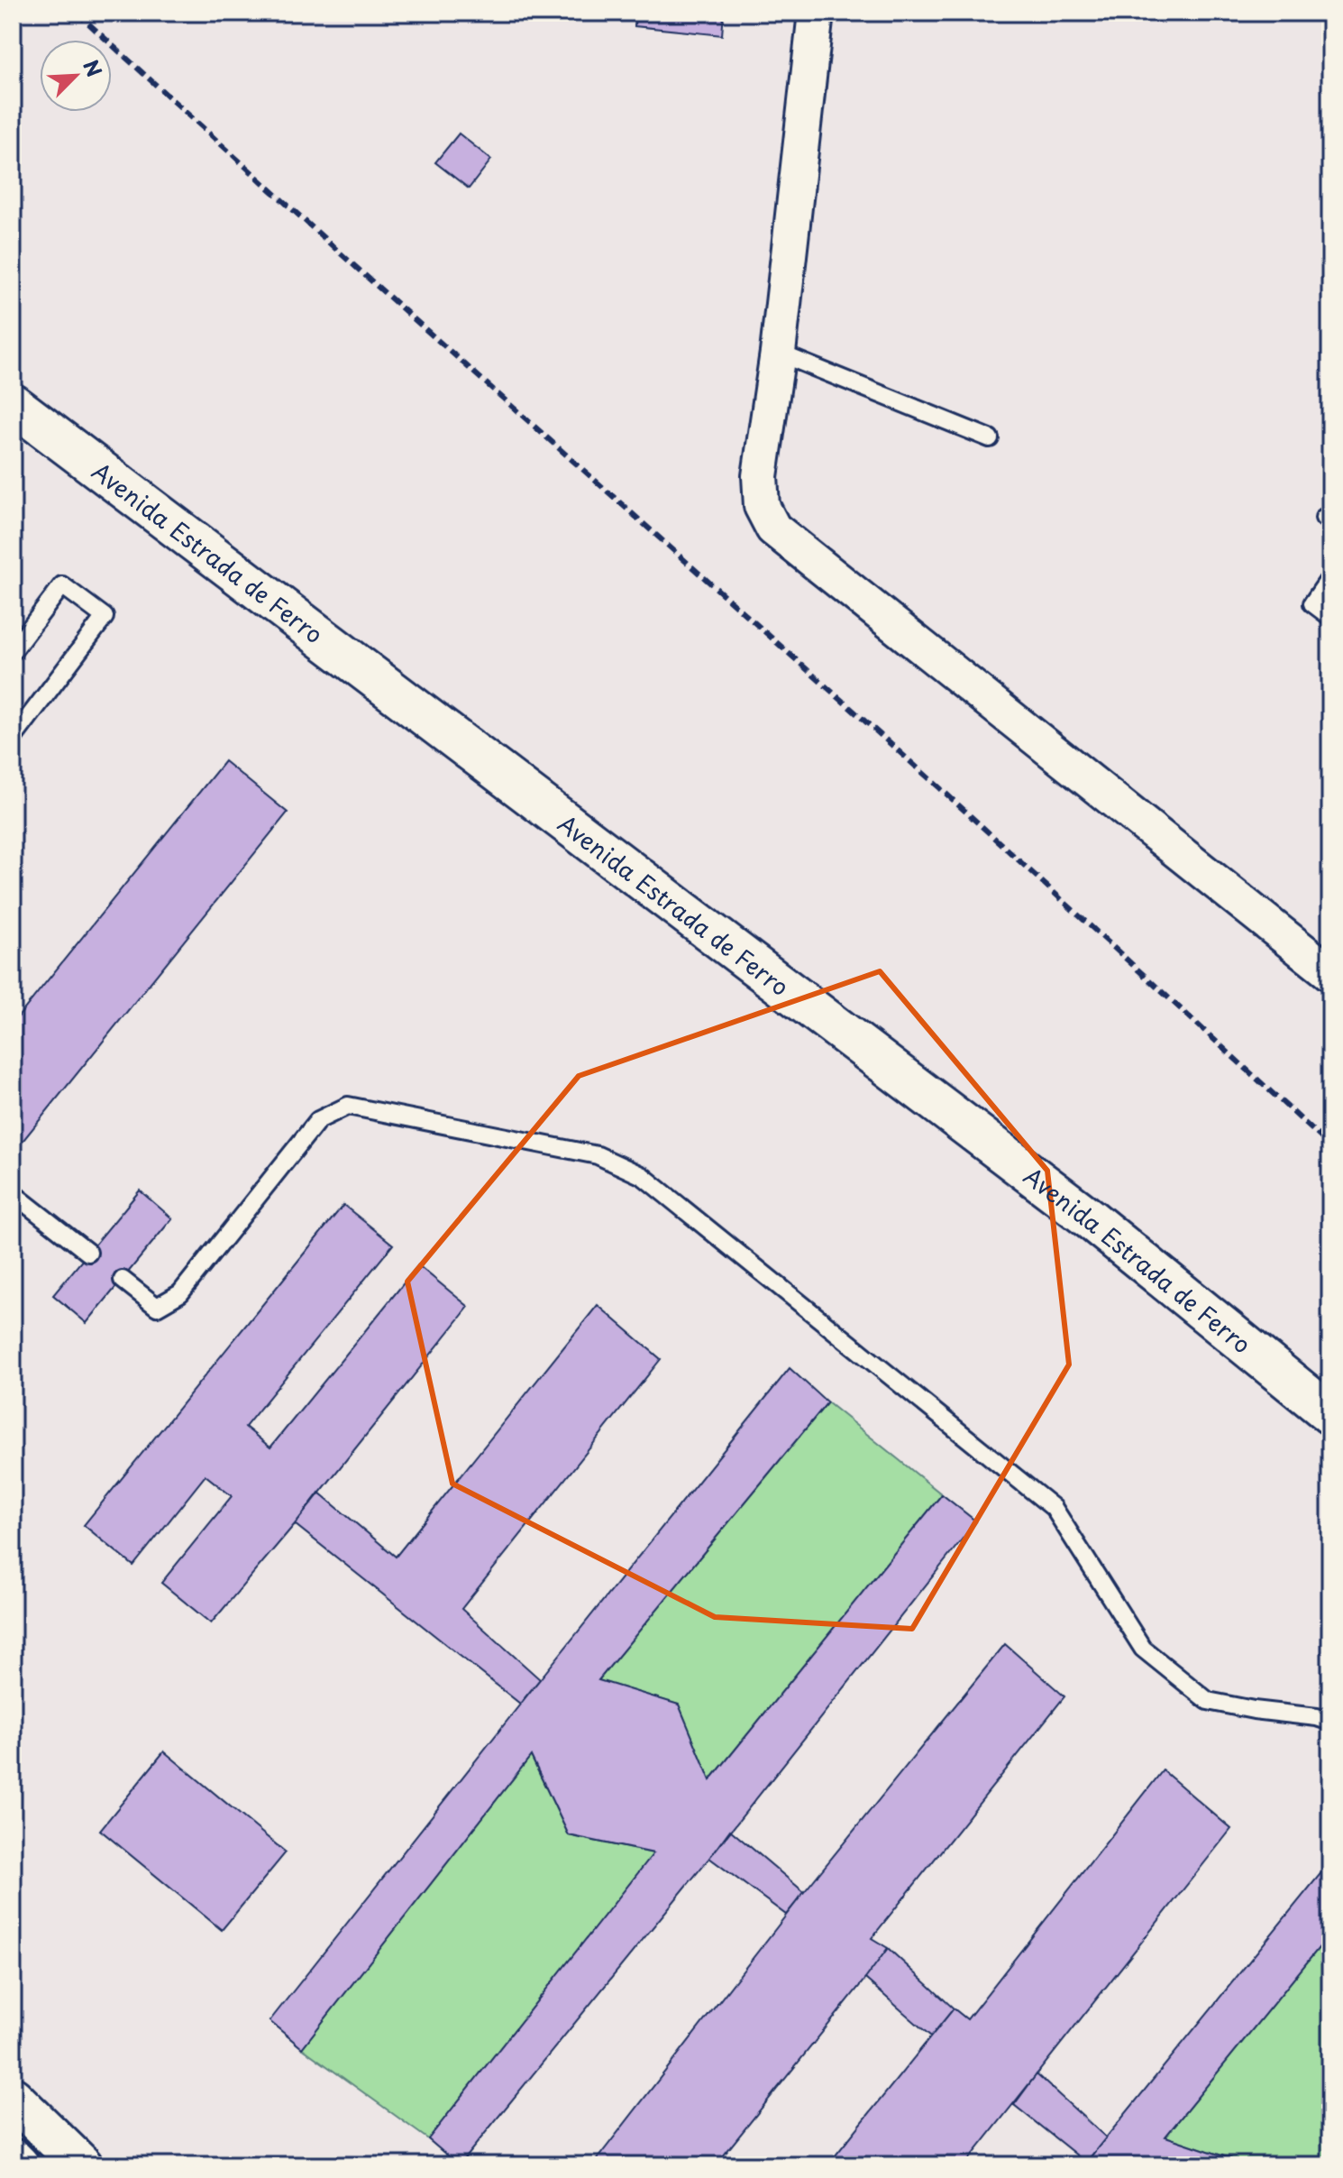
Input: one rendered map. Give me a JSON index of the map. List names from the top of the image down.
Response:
{
  "streets": {
    "street": ["Avenida Estrada de Ferro"]
  },
  "north": "top right"
}
